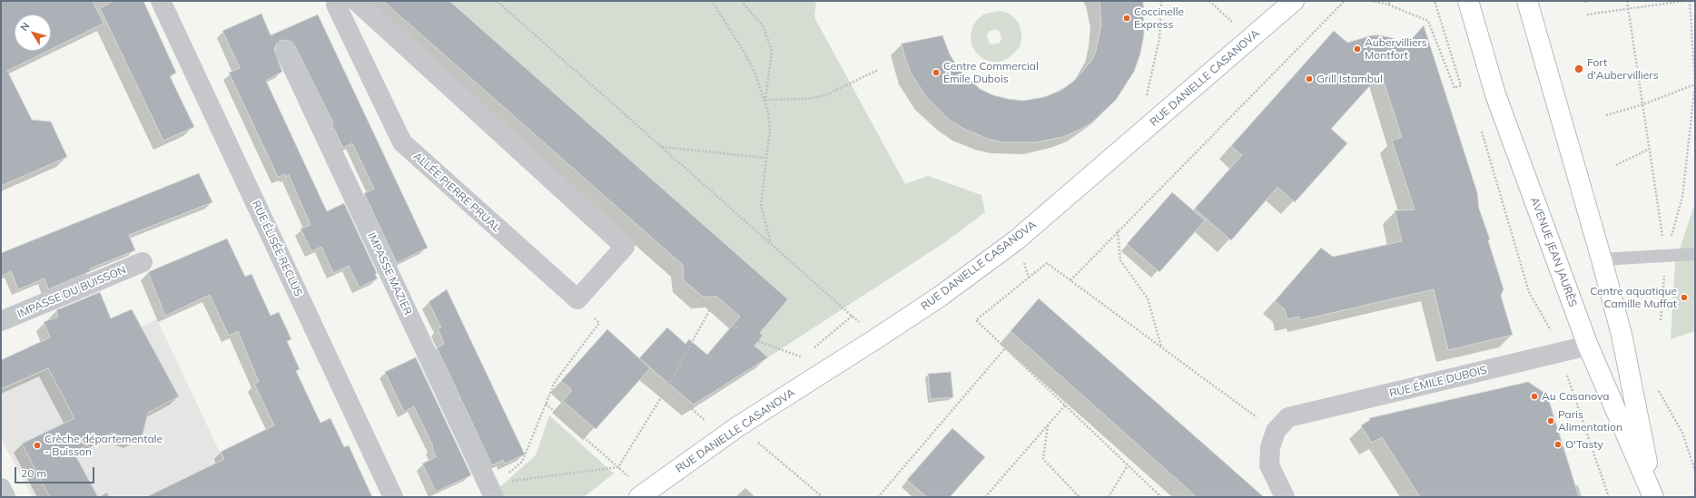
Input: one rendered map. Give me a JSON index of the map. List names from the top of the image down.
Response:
{
  "streets": {
    "main road": ["RUE DANIELLE CASANOVA", "AVENUE JEAN JAURÈS"],
    "street": [
      "ALLÉE PIERRE PRUAL",
      "RUE ÉLISÉE RECLUS",
      "IMPASSE MAZIER",
      "IMPASSE DU BUISSON",
      "RUE ÉMILE DUBOIS"
    ]
  },
  "crossings": [
    ["AVENUE JEAN JAURÈS", "RUE ÉMILE DUBOIS"]
  ],
  "places": [
    "Coccinelle Express",
    "Aubervilliers Montfort",
    "Fort d'Aubervilliers",
    "Centre Commercial Émile Dubois",
    "Grill Istambul",
    "Centre aquatique Camille Muffat",
    "Au Casanova",
    "Paris Alimentation",
    "O'Tasty",
    "Crèche départementale - Buisson"
  ],
  "scale_bar": "20 m",
  "north": "top left"
}
